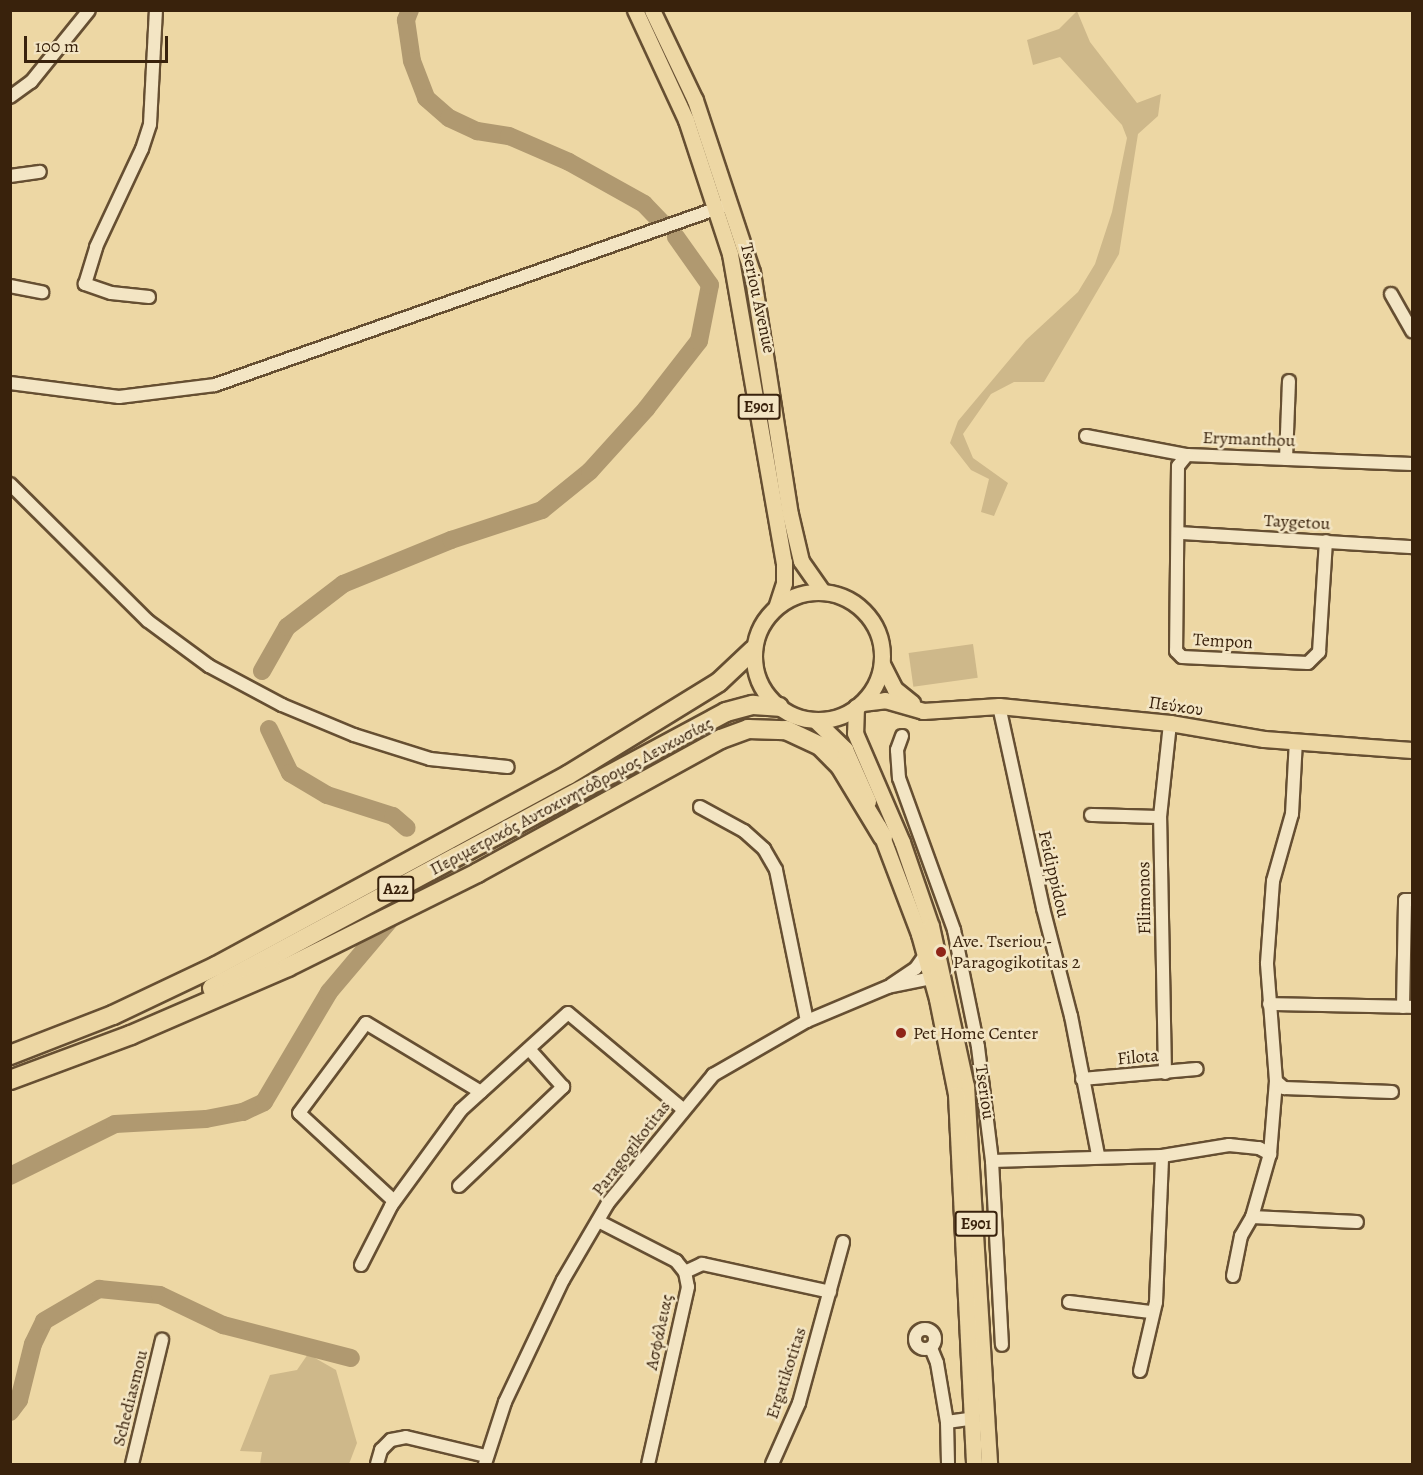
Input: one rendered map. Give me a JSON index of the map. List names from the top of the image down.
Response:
{
  "streets": {
    "highway": ["Περιμετρικός Αυτοκινητόδρομος Λευκωσίας", "A22"],
    "main road": [
      "Tseriou Avenue",
      "E901",
      "Πεύκου",
      "Tseriou"
    ],
    "street": [
      "Erymanthou",
      "Taygetou",
      "Tempon",
      "Feidippidou",
      "Filimonos",
      "Filota",
      "Paragogikotitas",
      "Ασφάλειας",
      "Ergatikotitas",
      "Schediasmou"
    ]
  },
  "crossings": [
    ["Tseriou Avenue", "Πεύκου"],
    ["Tseriou Avenue", "Περιμετρικός Αυτοκινητόδρομος Λευκωσίας"],
    ["Tseriou Avenue", "Tseriou"],
    ["Erymanthou", "Tempon"],
    ["Taygetou", "Tempon"],
    ["Πεύκου", "Περιμετρικός Αυτοκινητόδρομος Λευκωσίας"],
    ["Πεύκου", "Feidippidou"],
    ["Πεύκου", "Filimonos"],
    ["Πεύκου", "Tseriou"],
    ["Περιμετρικός Αυτοκινητόδρομος Λευκωσίας", "Tseriou"],
    ["Feidippidou", "Filota"],
    ["Filimonos", "Filota"],
    ["Tseriou", "Paragogikotitas"],
    ["Paragogikotitas", "Ασφάλειας"]
  ],
  "places": ["Ave. Tseriou - Paragogikotitas 2", "Pet Home Center"],
  "scale_bar": "100 m"
}
